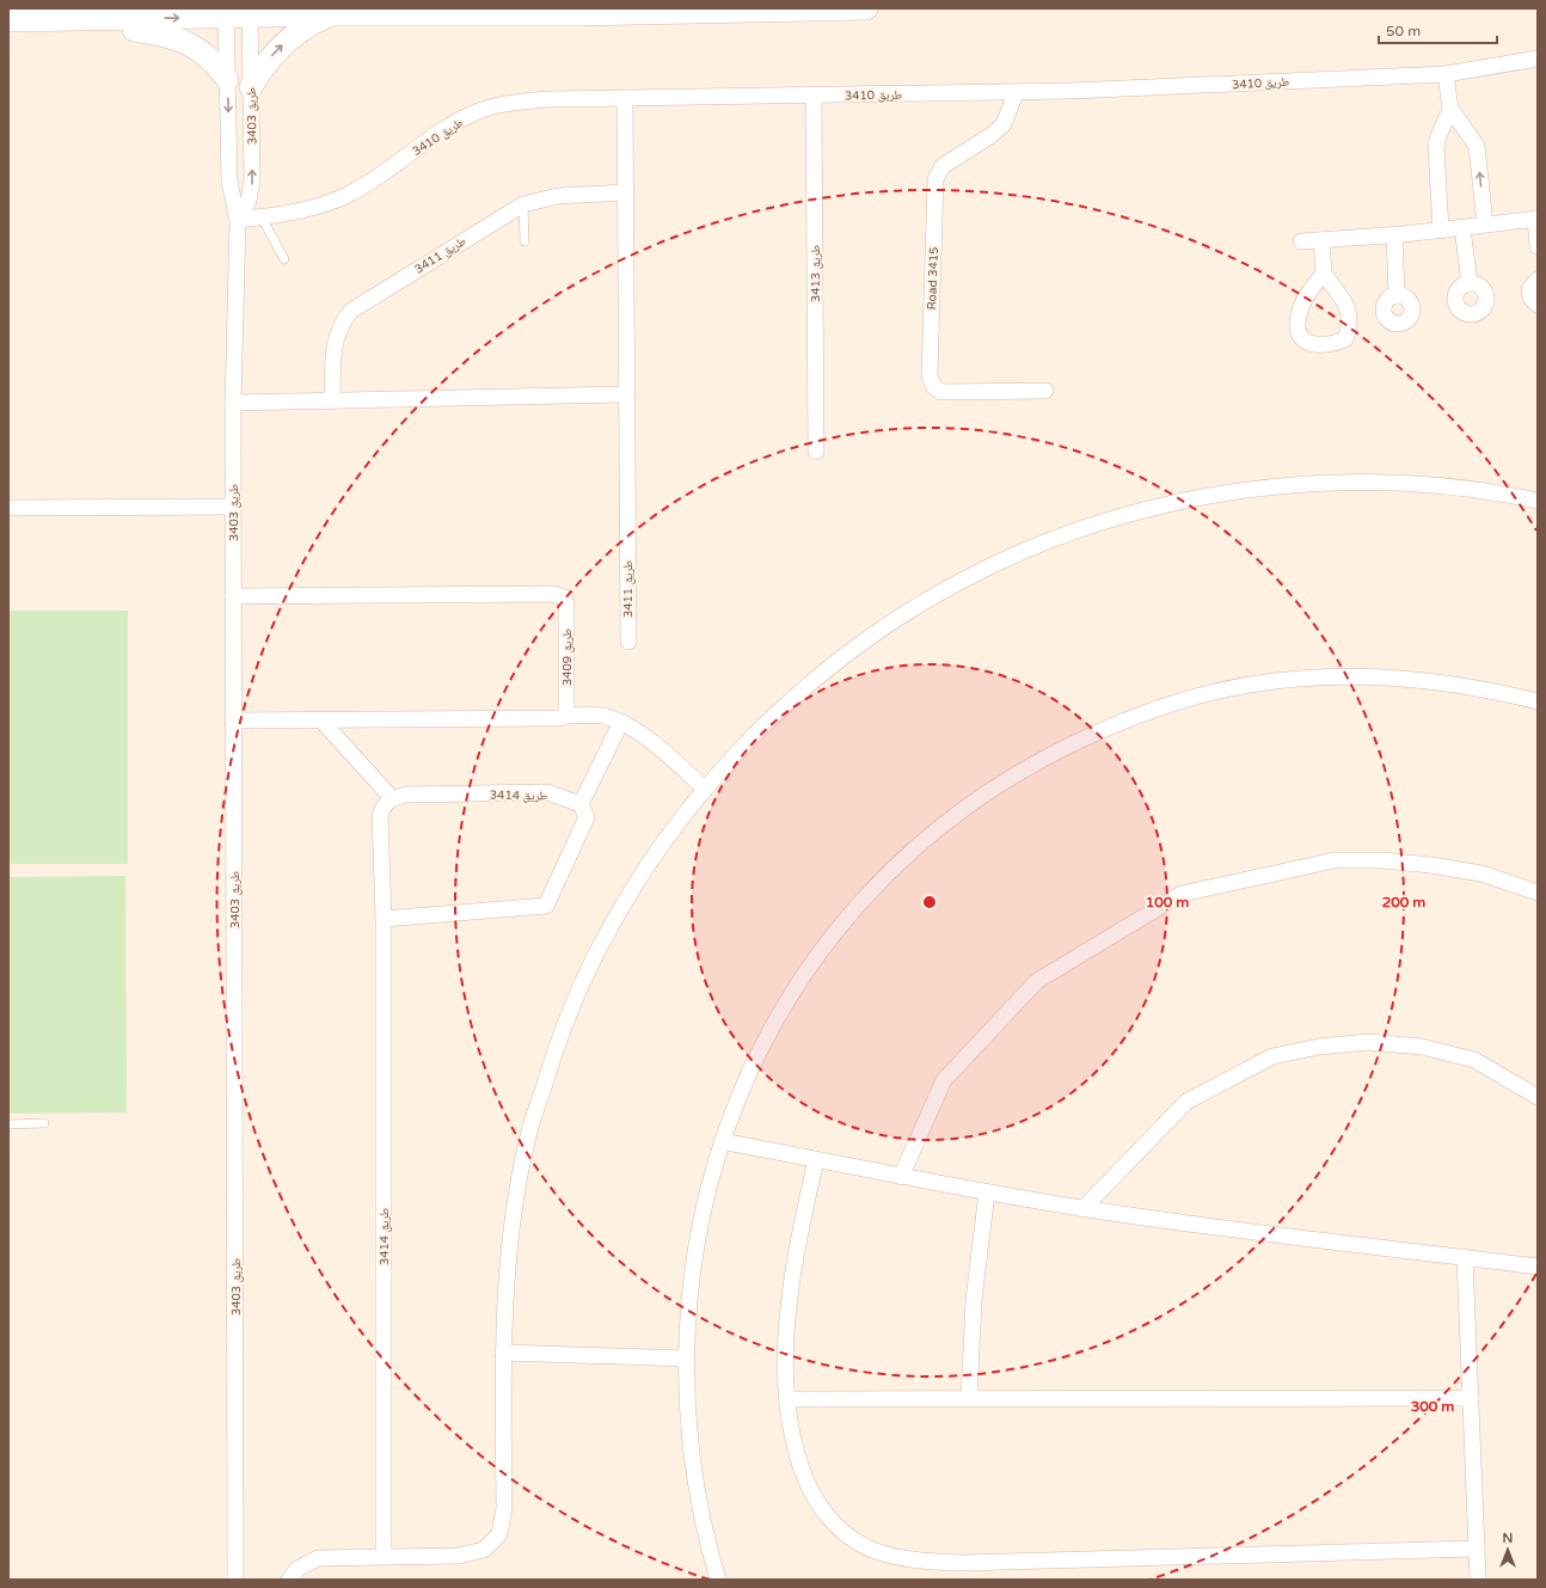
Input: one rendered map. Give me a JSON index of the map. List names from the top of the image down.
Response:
{
  "streets": {
    "street": [
      "طريق 3410",
      "طريق 3403",
      "طريق 3411",
      "طريق 3413",
      "Road 3415",
      "طريق 3409",
      "طريق 3414"
    ]
  },
  "crossings": [
    ["طريق 3410", "طريق 3403"],
    ["طريق 3410", "طريق 3411"],
    ["طريق 3410", "طريق 3413"],
    ["طريق 3410", "Road 3415"],
    ["طريق 3403", "طريق 3409"]
  ],
  "scale_bar": "50 m",
  "north": "top",
  "rings": ["100 m", "200 m", "300 m"]
}
